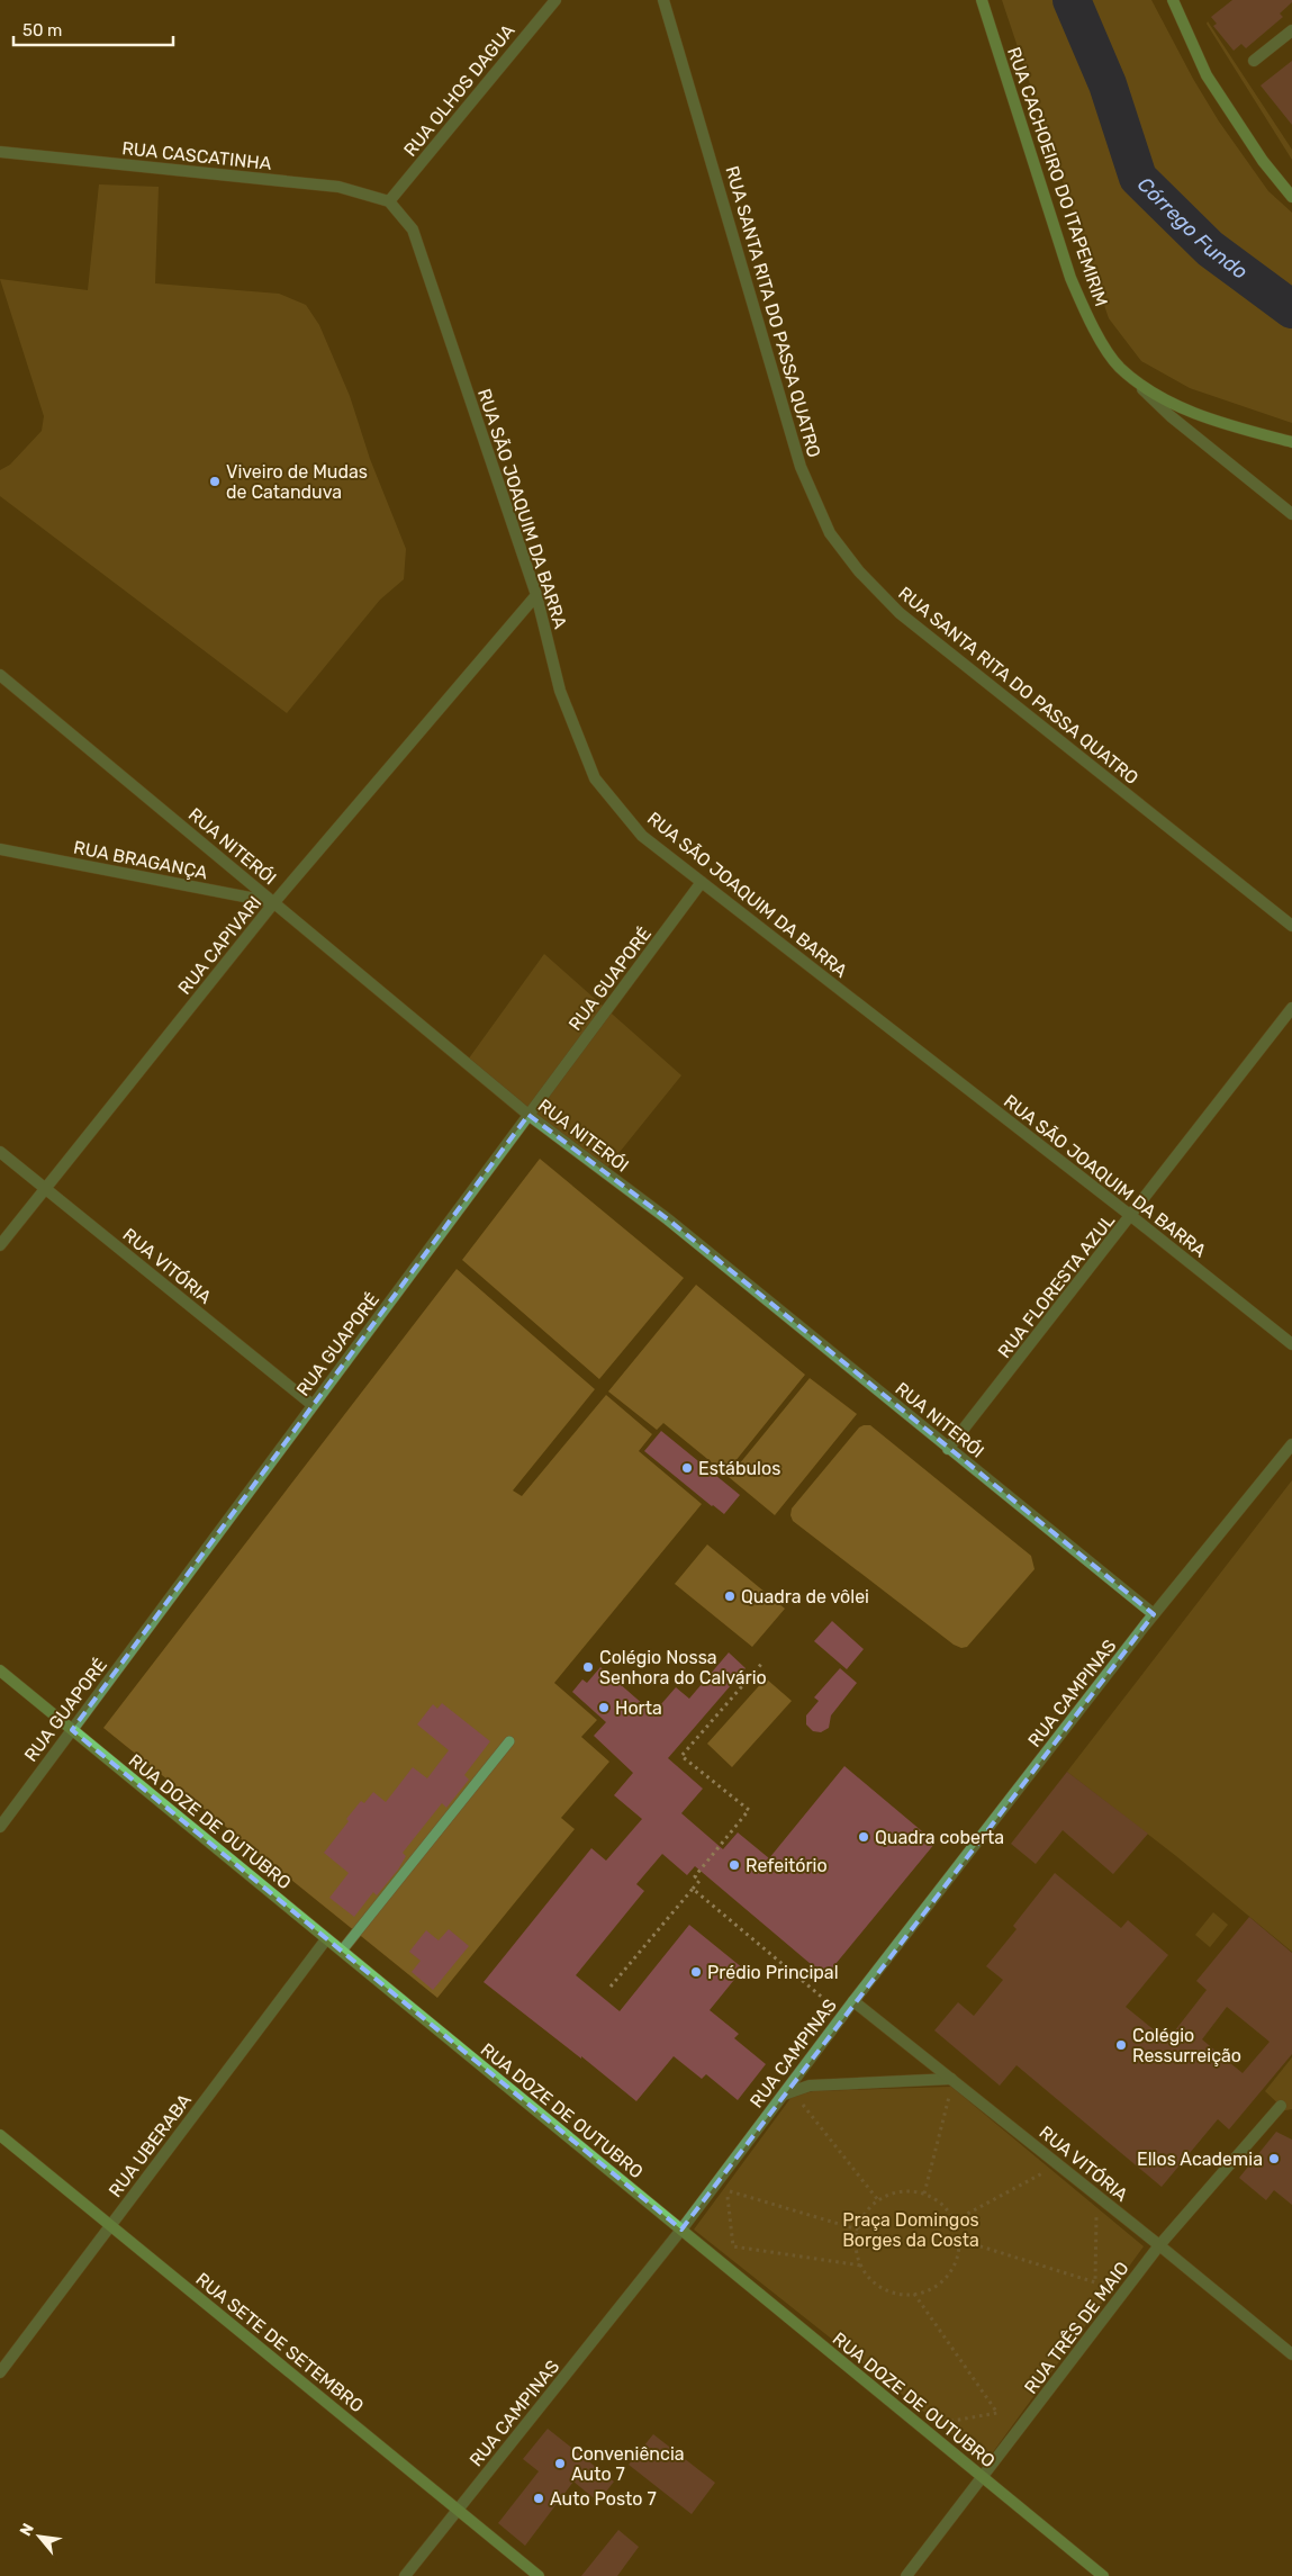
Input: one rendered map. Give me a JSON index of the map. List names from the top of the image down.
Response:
{
  "streets": {
    "main road": ["RUA CACHOEIRO DO ITAPEMIRIM", "RUA DOZE DE OUTUBRO", "RUA SETE DE SETEMBRO"],
    "street": [
      "RUA OLHOS DAGUA",
      "RUA CASCATINHA",
      "RUA SANTA RITA DO PASSA QUATRO",
      "RUA SÃO JOAQUIM DA BARRA",
      "RUA NITERÓI",
      "RUA BRAGANÇA",
      "RUA CAPIVARI",
      "RUA GUAPORÉ",
      "RUA VITÓRIA",
      "RUA FLORESTA AZUL",
      "RUA CAMPINAS",
      "RUA UBERABA",
      "RUA TRÊS DE MAIO"
    ]
  },
  "crossings": [
    ["RUA OLHOS DAGUA", "RUA CASCATINHA"],
    ["RUA OLHOS DAGUA", "RUA SÃO JOAQUIM DA BARRA"],
    ["RUA CASCATINHA", "RUA SÃO JOAQUIM DA BARRA"],
    ["RUA SÃO JOAQUIM DA BARRA", "RUA CAPIVARI"],
    ["RUA SÃO JOAQUIM DA BARRA", "RUA GUAPORÉ"],
    ["RUA SÃO JOAQUIM DA BARRA", "RUA FLORESTA AZUL"],
    ["RUA NITERÓI", "RUA BRAGANÇA"],
    ["RUA NITERÓI", "RUA CAPIVARI"],
    ["RUA NITERÓI", "RUA GUAPORÉ"],
    ["RUA NITERÓI", "RUA FLORESTA AZUL"],
    ["RUA NITERÓI", "RUA CAMPINAS"],
    ["RUA BRAGANÇA", "RUA CAPIVARI"],
    ["RUA CAPIVARI", "RUA VITÓRIA"],
    ["RUA GUAPORÉ", "RUA VITÓRIA"],
    ["RUA GUAPORÉ", "RUA DOZE DE OUTUBRO"],
    ["RUA VITÓRIA", "RUA CAMPINAS"],
    ["RUA VITÓRIA", "RUA TRÊS DE MAIO"],
    ["RUA CAMPINAS", "RUA DOZE DE OUTUBRO"],
    ["RUA CAMPINAS", "RUA SETE DE SETEMBRO"],
    ["RUA DOZE DE OUTUBRO", "RUA UBERABA"],
    ["RUA DOZE DE OUTUBRO", "RUA TRÊS DE MAIO"],
    ["RUA UBERABA", "RUA SETE DE SETEMBRO"]
  ],
  "water": ["Córrego Fundo"],
  "parks": ["Praça Domingos Borges da Costa"],
  "places": [
    "Viveiro de Mudas de Catanduva",
    "Estábulos",
    "Quadra de vôlei",
    "Colégio Nossa Senhora do Calvário",
    "Horta",
    "Quadra coberta",
    "Refeitório",
    "Prédio Principal",
    "Colégio Ressurreição",
    "Ellos Academia",
    "Conveniência Auto 7",
    "Auto Posto 7"
  ],
  "scale_bar": "50 m",
  "north": "top left"
}
